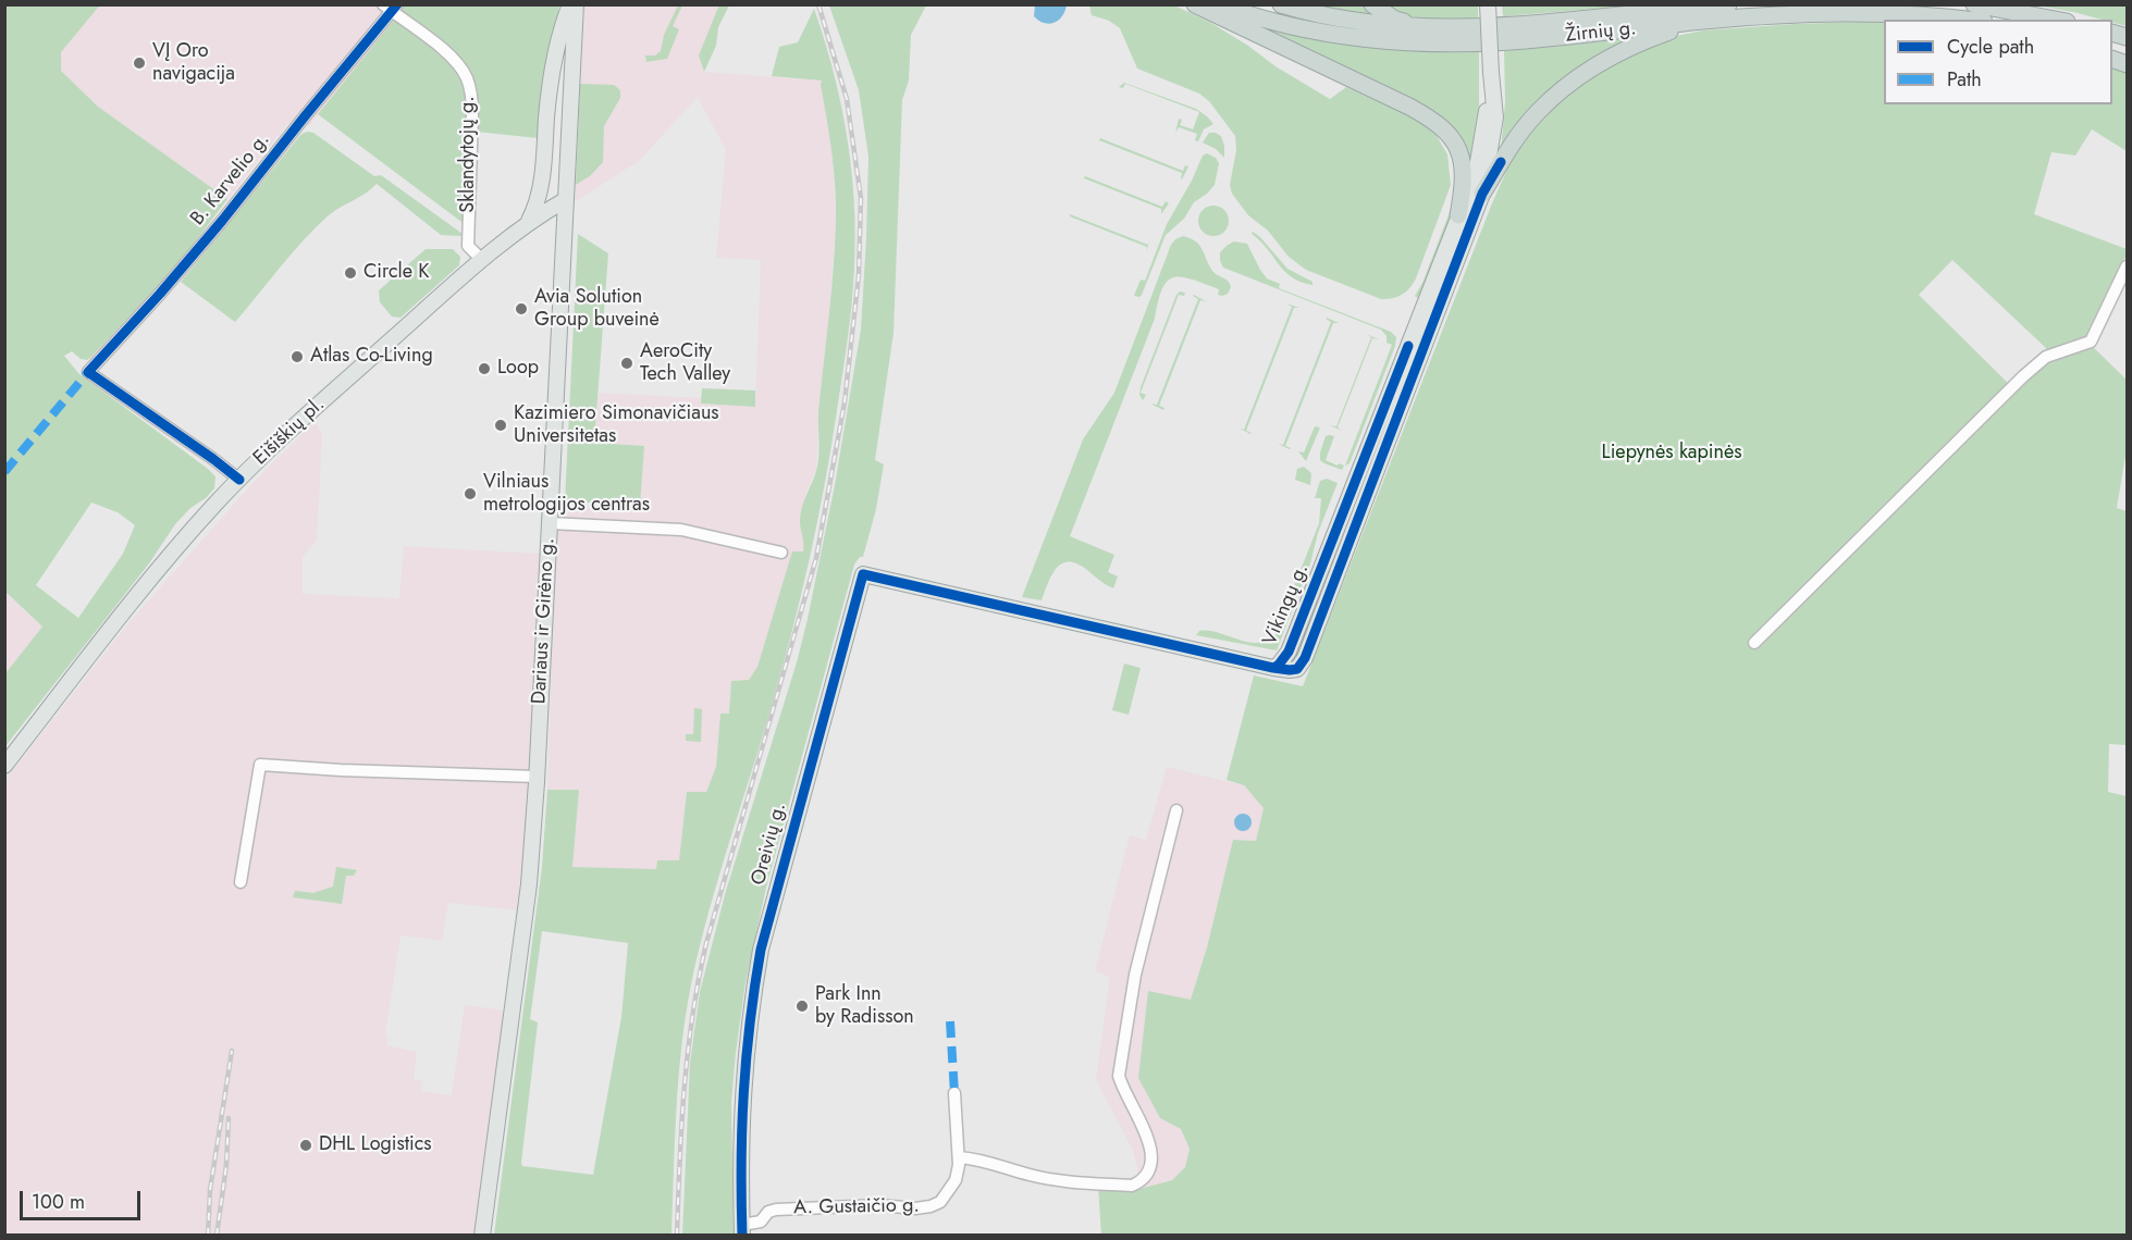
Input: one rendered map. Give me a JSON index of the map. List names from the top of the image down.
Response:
{
  "streets": {
    "highway": ["Žirnių g."],
    "main road": [
      "Eišiškių pl.",
      "Vikingų g.",
      "Dariaus ir Girėno g.",
      "Oreivių g."
    ],
    "street": ["Sklandytojų g.", "B. Karvelio g.", "A. Gustaičio g."]
  },
  "crossings": [
    ["Sklandytojų g.", "B. Karvelio g."],
    ["Sklandytojų g.", "Eišiškių pl."],
    ["B. Karvelio g.", "Eišiškių pl."],
    ["Eišiškių pl.", "Dariaus ir Girėno g."],
    ["Vikingų g.", "Oreivių g."],
    ["Oreivių g.", "A. Gustaičio g."]
  ],
  "parks": ["Liepynės kapinės"],
  "places": [
    "VĮ Oro navigacija",
    "Circle K",
    "Avia Solution Group buveinė",
    "Atlas Co-Living",
    "AeroCity Tech Valley",
    "Loop",
    "Kazimiero Simonavičiaus Universitetas",
    "Vilniaus metrologijos centras",
    "Park Inn by Radisson",
    "DHL Logistics"
  ],
  "legend": ["Cycle path", "Path"],
  "scale_bar": "100 m"
}
